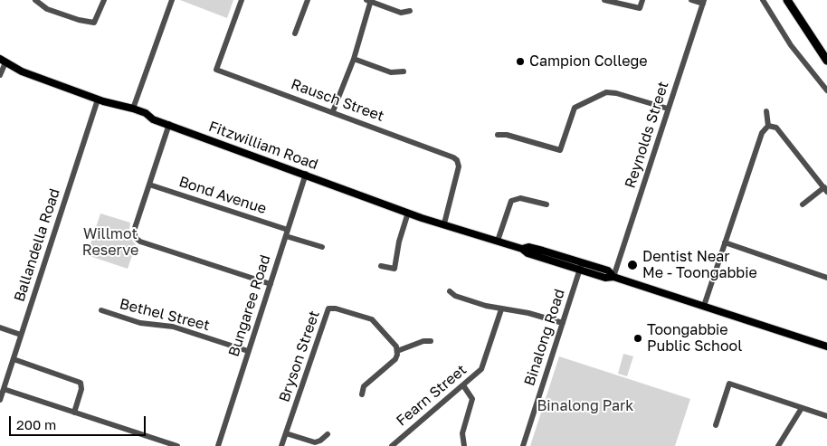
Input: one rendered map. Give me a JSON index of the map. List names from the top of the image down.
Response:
{
  "streets": {
    "main road": ["Fitzwilliam Road"],
    "street": [
      "Rausch Street",
      "Reynolds Street",
      "Bond Avenue",
      "Ballandella Road",
      "Bungaree Road",
      "Bethel Street",
      "Binalong Road",
      "Bryson Street",
      "Fearn Street"
    ]
  },
  "crossings": [
    ["Rausch Street", "Fitzwilliam Road"],
    ["Reynolds Street", "Fitzwilliam Road"],
    ["Fitzwilliam Road", "Ballandella Road"],
    ["Fitzwilliam Road", "Bungaree Road"],
    ["Fitzwilliam Road", "Binalong Road"],
    ["Bond Avenue", "Bungaree Road"],
    ["Bungaree Road", "Bethel Street"]
  ],
  "parks": ["Willmot Reserve", "Binalong Park"],
  "places": ["Campion College", "Dentist Near Me - Toongabbie", "Toongabbie Public School"],
  "scale_bar": "200 m"
}
